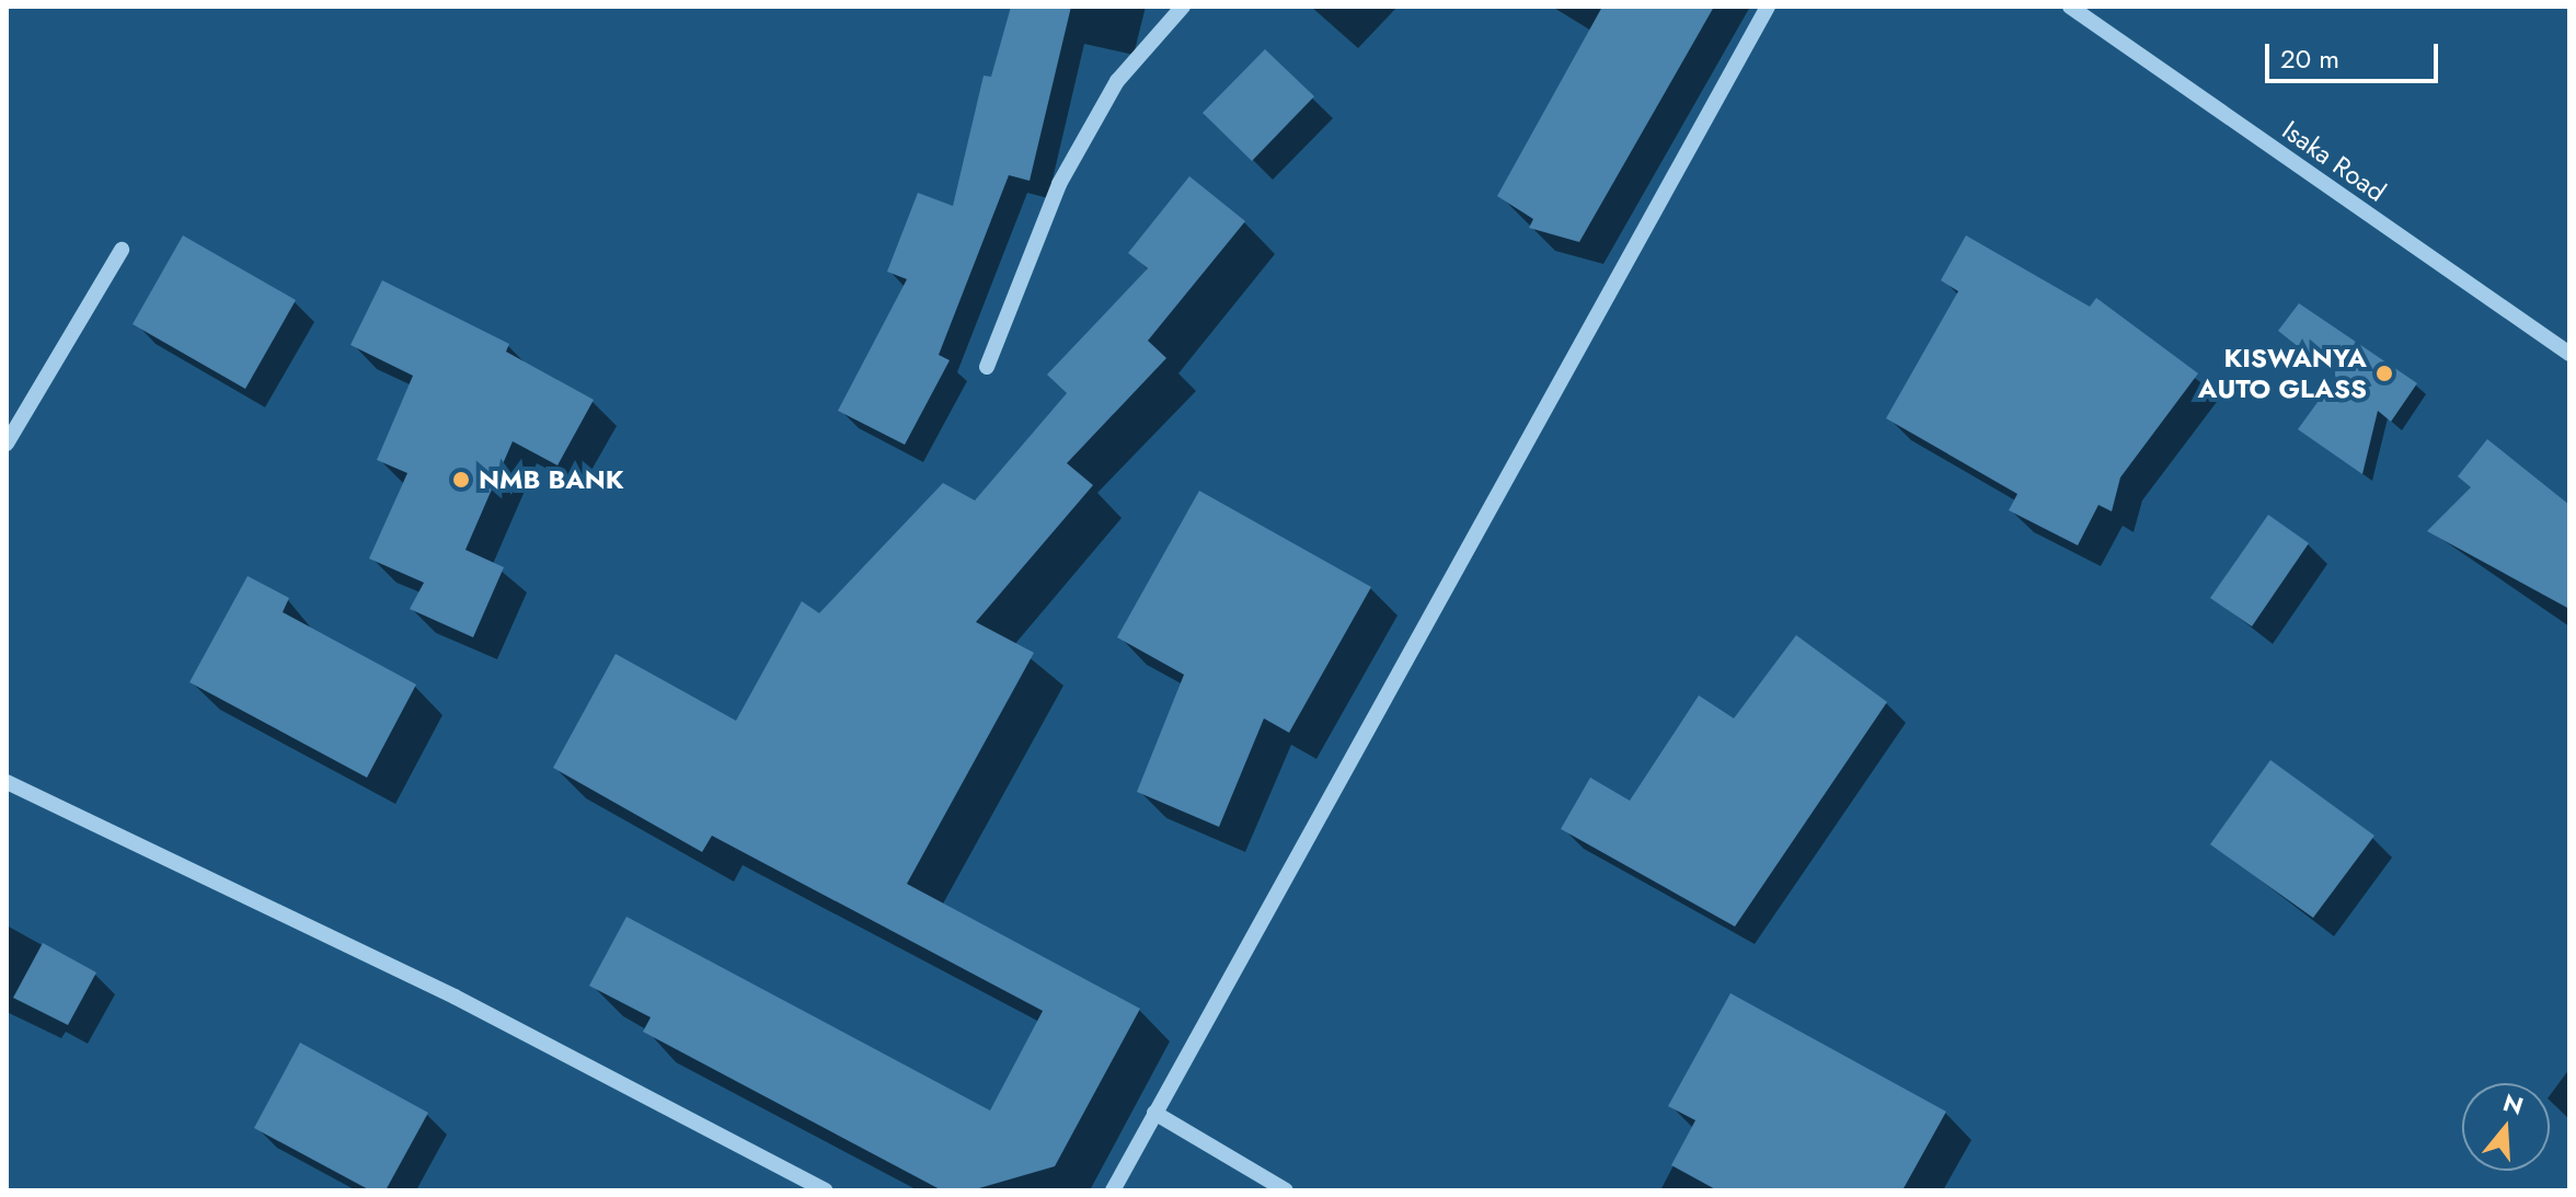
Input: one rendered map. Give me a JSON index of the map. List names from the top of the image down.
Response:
{
  "streets": {
    "street": ["Isaka Road"]
  },
  "places": ["KISWANYA AUTO GLASS", "NMB BANK"],
  "scale_bar": "20 m",
  "north": "top"
}
